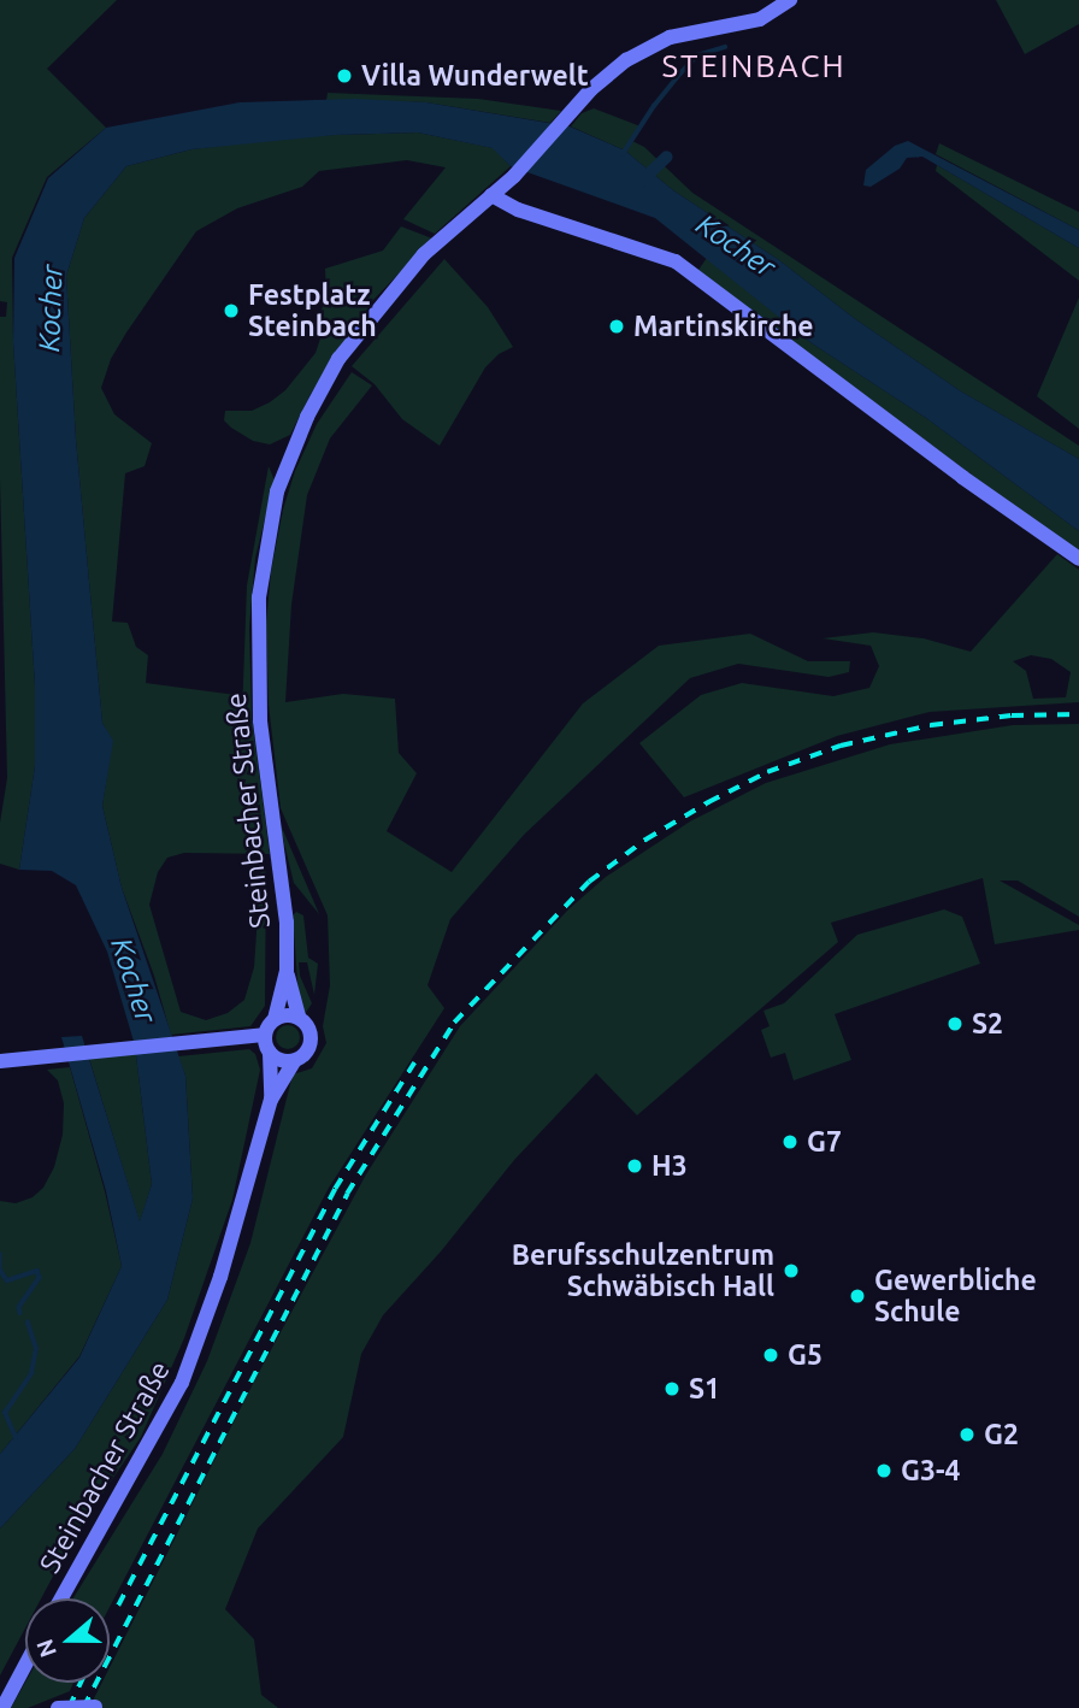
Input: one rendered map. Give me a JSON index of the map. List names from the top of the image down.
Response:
{
  "streets": {
    "main road": ["Steinbacher Straße"]
  },
  "districts": ["STEINBACH"],
  "water": ["Kocher"],
  "places": [
    "Villa Wunderwelt",
    "Festplatz Steinbach",
    "Martinskirche",
    "S2",
    "G7",
    "H3",
    "Berufsschulzentrum Schwäbisch Hall",
    "Gewerbliche Schule",
    "G5",
    "S1",
    "G2",
    "G3-4"
  ],
  "north": "left"
}
